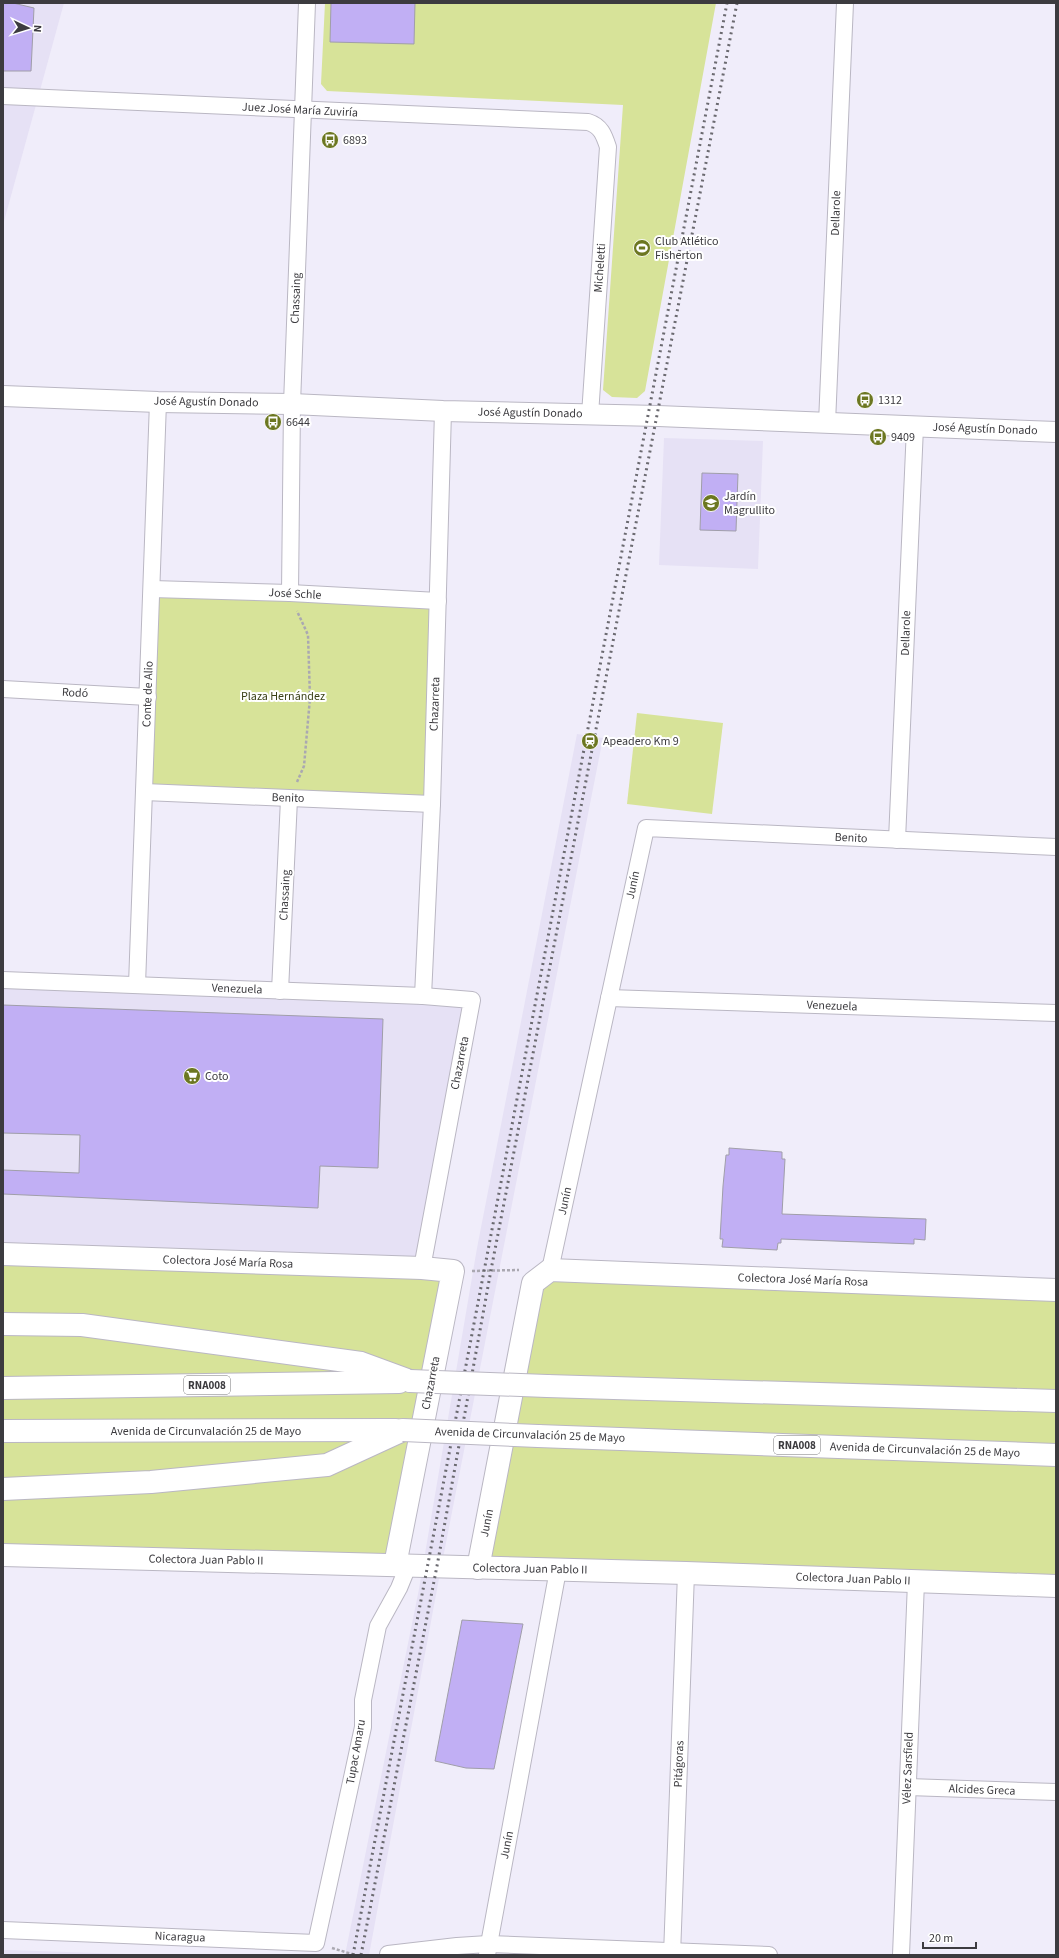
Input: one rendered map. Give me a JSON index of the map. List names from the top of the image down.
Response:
{
  "streets": {
    "main road": [
      "Chazarreta",
      "Junín",
      "Colectora José María Rosa",
      "RNA008",
      "Avenida de Circunvalación 25 de Mayo",
      "Colectora Juan Pablo II"
    ],
    "street": [
      "Juez José María Zuviría",
      "Dellarole",
      "Micheletti",
      "Chassaing",
      "José Agustín Donado",
      "José Schle",
      "Rodó",
      "Conte de Alio",
      "Benito",
      "Venezuela",
      "Tupac Amaru",
      "Pitágoras",
      "Vélez Sarsfield",
      "Alcides Greca",
      "Nicaragua"
    ]
  },
  "crossings": [
    ["Juez José María Zuviría", "Micheletti"],
    ["Juez José María Zuviría", "Chassaing"],
    ["Dellarole", "José Agustín Donado"],
    ["Dellarole", "Benito"],
    ["Micheletti", "José Agustín Donado"],
    ["Chassaing", "José Agustín Donado"],
    ["Chassaing", "José Schle"],
    ["Chassaing", "Benito"],
    ["Chassaing", "Venezuela"],
    ["José Agustín Donado", "Conte de Alio"],
    ["José Agustín Donado", "Chazarreta"],
    ["José Schle", "Conte de Alio"],
    ["José Schle", "Chazarreta"],
    ["Rodó", "Conte de Alio"],
    ["Conte de Alio", "Benito"],
    ["Conte de Alio", "Venezuela"],
    ["Chazarreta", "Benito"],
    ["Chazarreta", "Venezuela"],
    ["Chazarreta", "Colectora José María Rosa"],
    ["Chazarreta", "Colectora Juan Pablo II"],
    ["Chazarreta", "Tupac Amaru"],
    ["Benito", "Junín"],
    ["Junín", "Venezuela"],
    ["Junín", "Colectora José María Rosa"],
    ["Junín", "Colectora Juan Pablo II"],
    ["Colectora Juan Pablo II", "Tupac Amaru"],
    ["Colectora Juan Pablo II", "Pitágoras"],
    ["Colectora Juan Pablo II", "Vélez Sarsfield"],
    ["Tupac Amaru", "Nicaragua"],
    ["Vélez Sarsfield", "Alcides Greca"]
  ],
  "parks": ["Plaza Hernández"],
  "places": {
    "bus stop": [
      "6893",
      "1312",
      "6644",
      "9409"
    ],
    "sports": ["Club Atlético Fisherton"],
    "school or university": ["Jardín Magrullito"],
    "station": ["Apeadero Km 9"],
    "supermarket": ["Coto"]
  },
  "scale_bar": "20 m",
  "north": "right"
}
